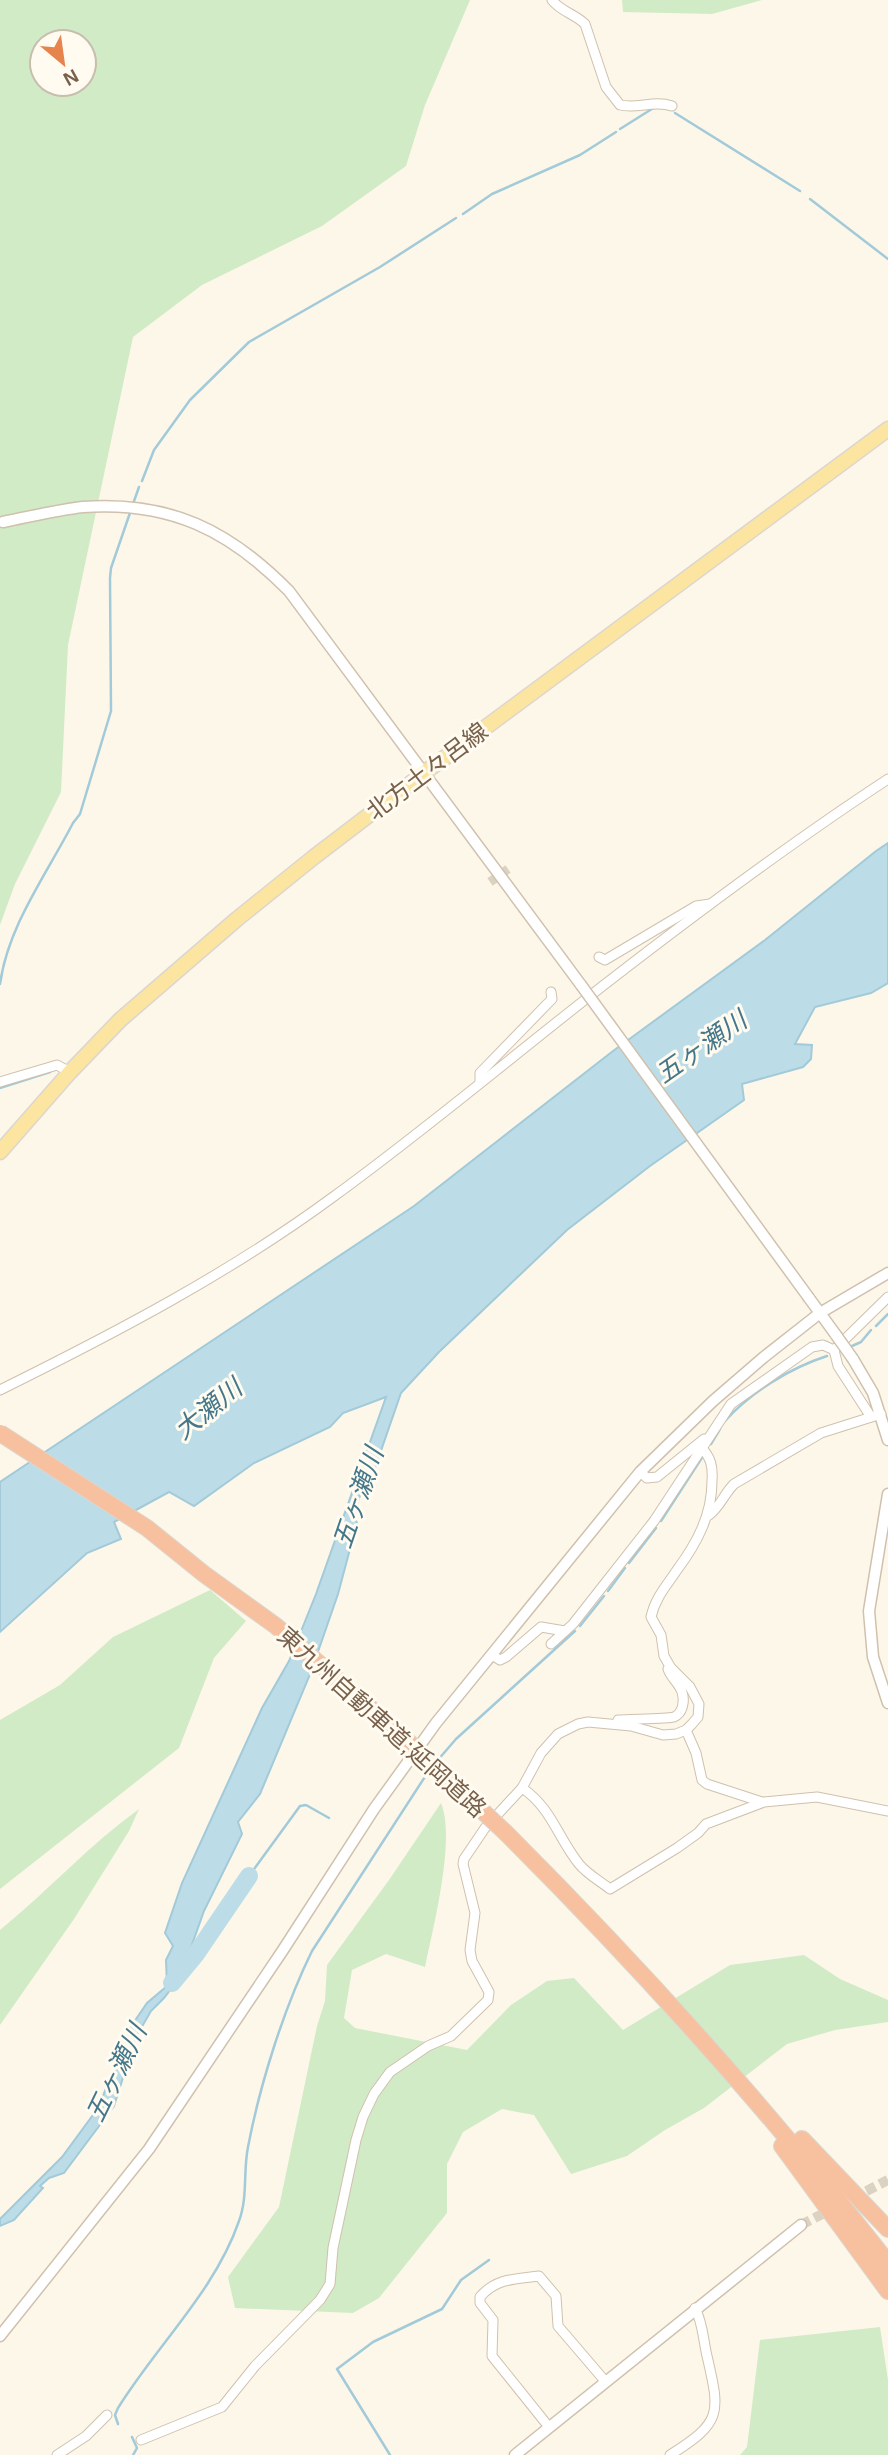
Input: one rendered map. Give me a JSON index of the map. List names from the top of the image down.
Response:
{
  "streets": {
    "highway": ["東九州自動車道;延岡道路"],
    "main road": ["北方土々呂線"]
  },
  "water": ["五ヶ瀬川", "大瀬川"],
  "north": "bottom right"
}
